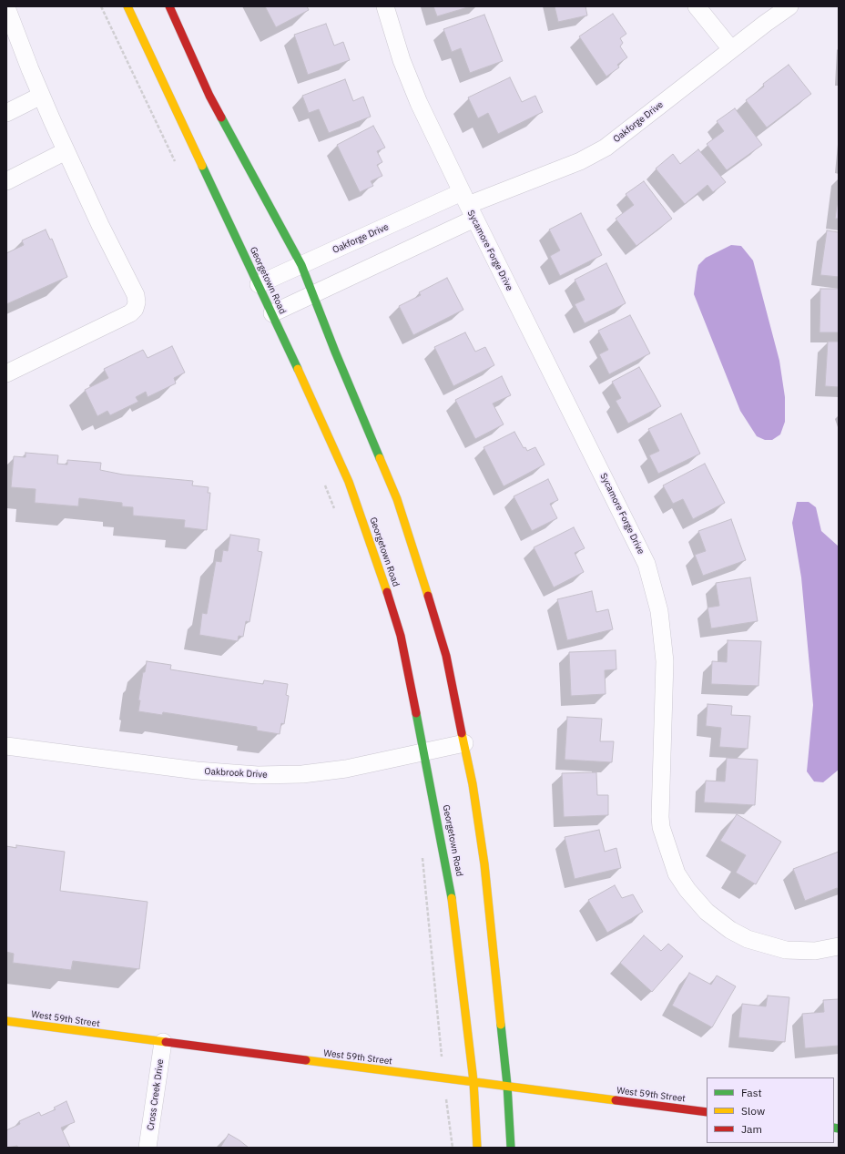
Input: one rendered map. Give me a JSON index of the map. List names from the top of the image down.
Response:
{
  "streets": {
    "main road": ["Georgetown Road", "West 59th Street"],
    "street": [
      "Oakforge Drive",
      "Sycamore Forge Drive",
      "Oakbrook Drive",
      "Cross Creek Drive"
    ]
  },
  "crossings": [
    ["Oakforge Drive", "Sycamore Forge Drive"],
    ["Oakforge Drive", "Georgetown Road"],
    ["Georgetown Road", "Oakbrook Drive"],
    ["Georgetown Road", "West 59th Street"],
    ["West 59th Street", "Cross Creek Drive"]
  ],
  "legend": ["Fast", "Slow", "Jam"]
}
